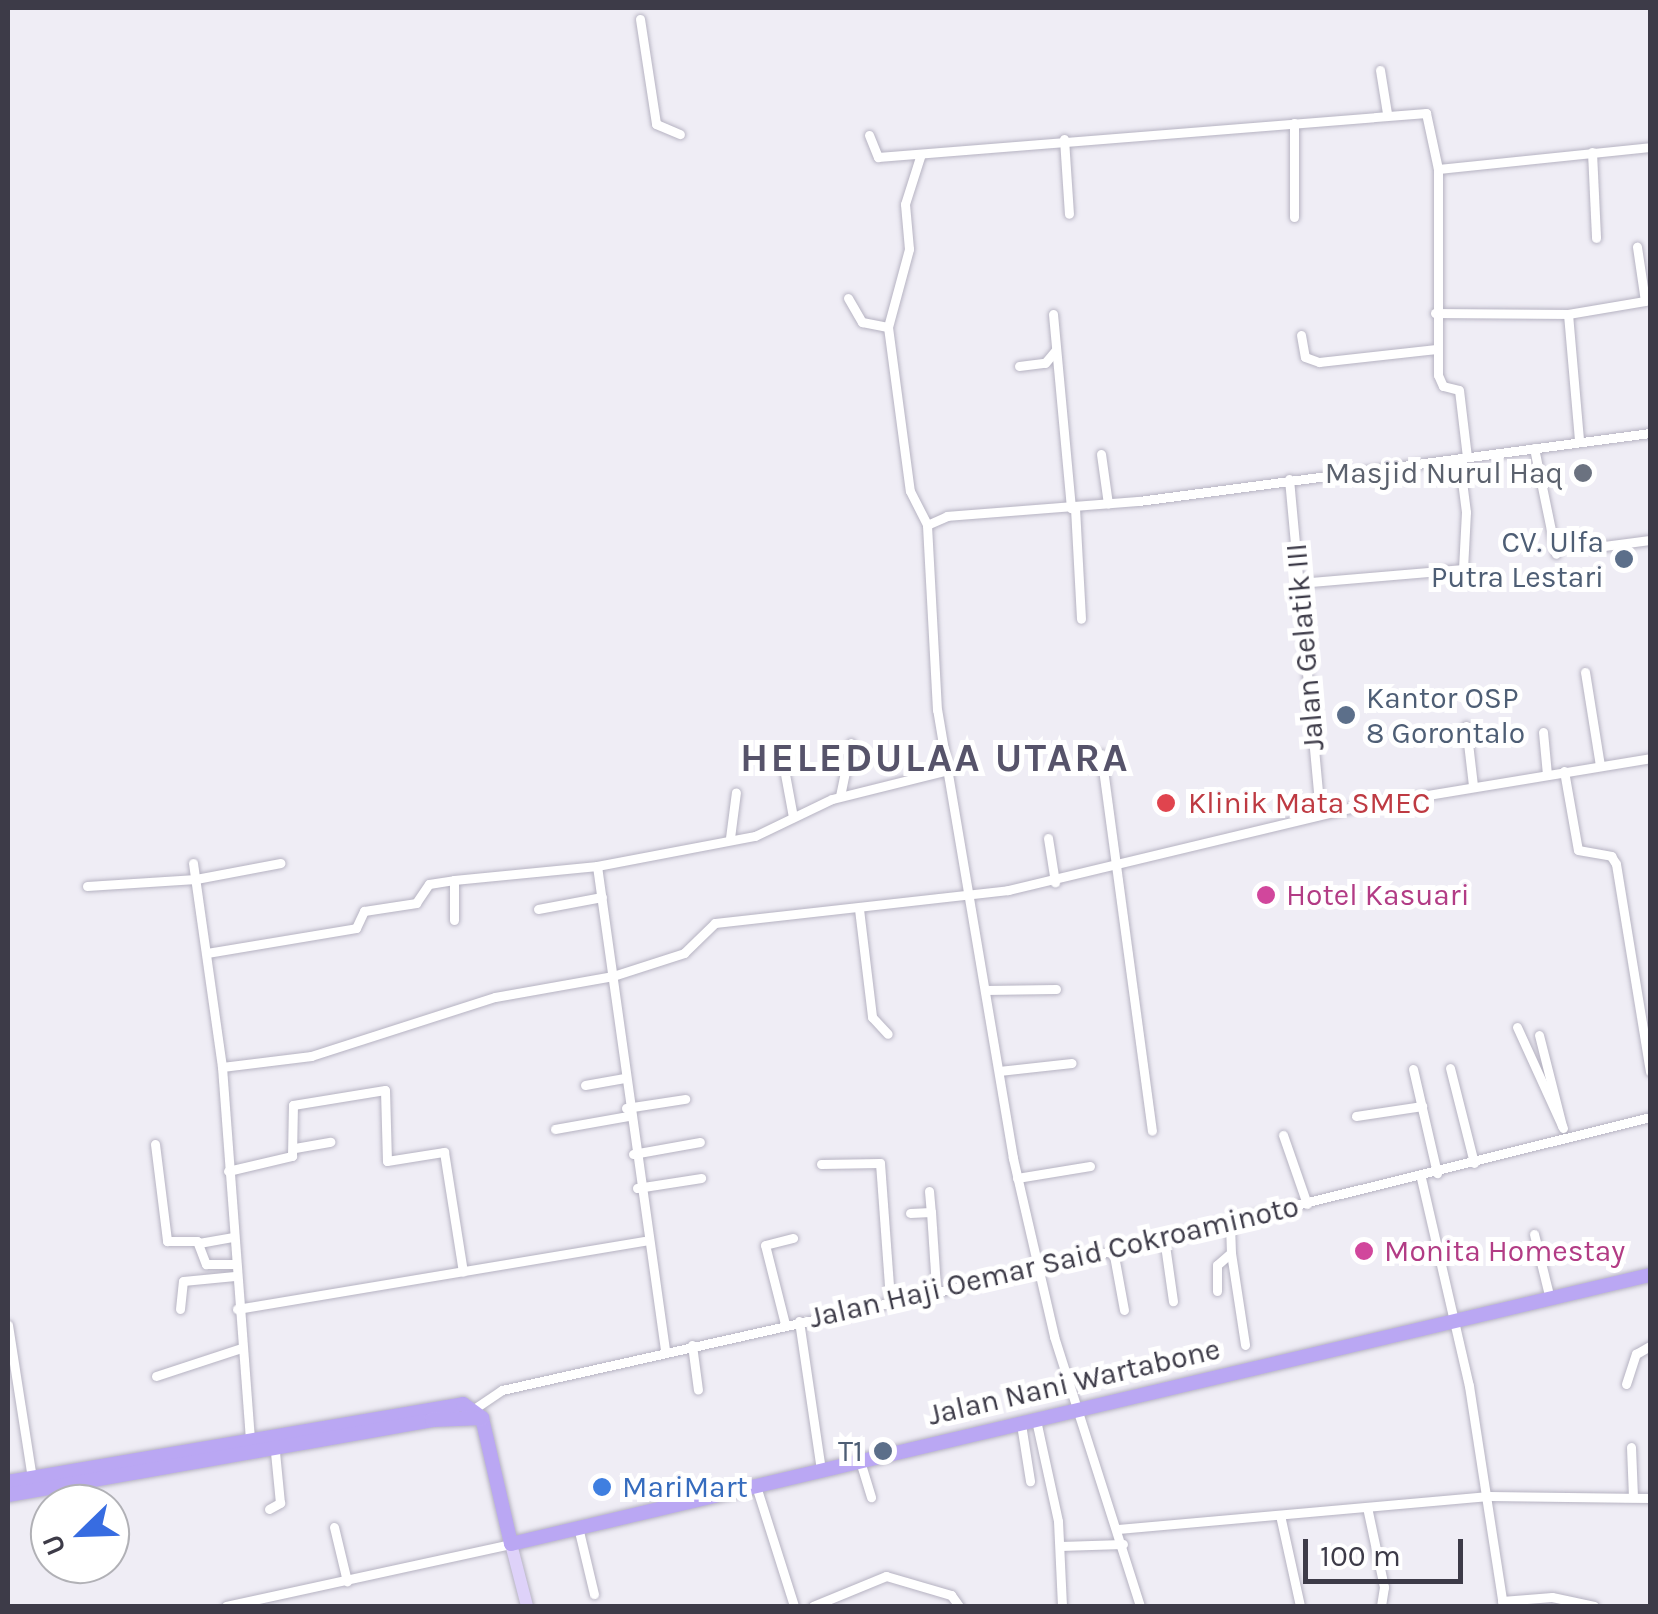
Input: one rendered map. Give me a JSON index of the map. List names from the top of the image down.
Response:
{
  "streets": {
    "main road": ["Jalan Nani Wartabone"],
    "street": ["Jalan Gelatik III", "Jalan Haji Oemar Said Cokroaminoto"]
  },
  "districts": ["HELEDULAA UTARA"],
  "places": [
    "Masjid Nurul Haq",
    "CV. Ulfa Putra Lestari",
    "Kantor OSP 8 Gorontalo",
    "Klinik Mata SMEC",
    "Hotel Kasuari",
    "Monita Homestay",
    "T1",
    "MariMart"
  ],
  "scale_bar": "100 m",
  "north": "bottom left"
}
